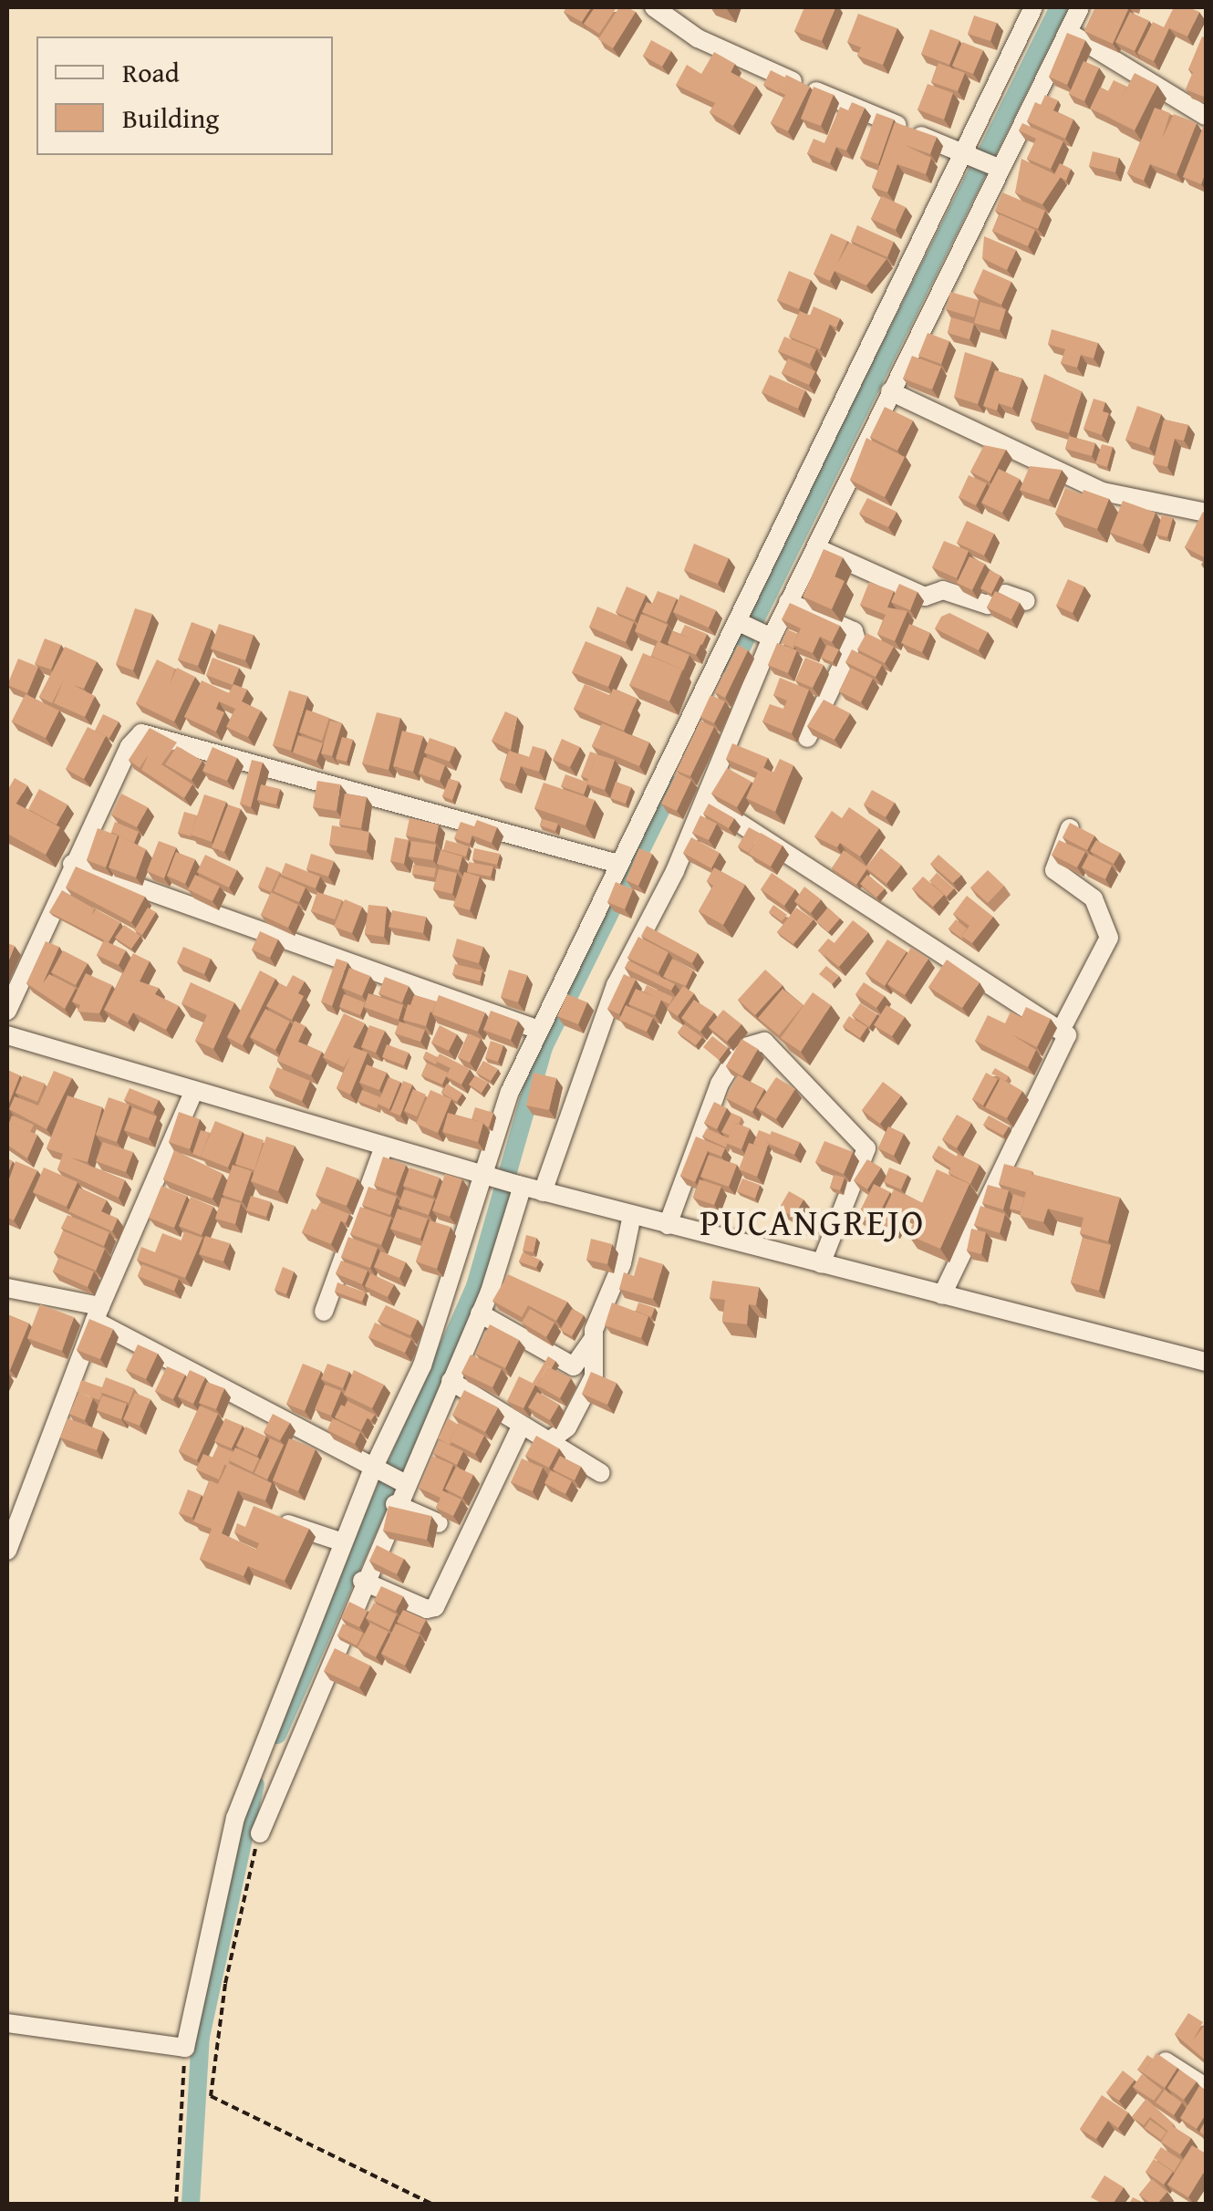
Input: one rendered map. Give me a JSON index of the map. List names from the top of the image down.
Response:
{
  "districts": ["PUCANGREJO"],
  "legend": ["Road", "Building"]
}
